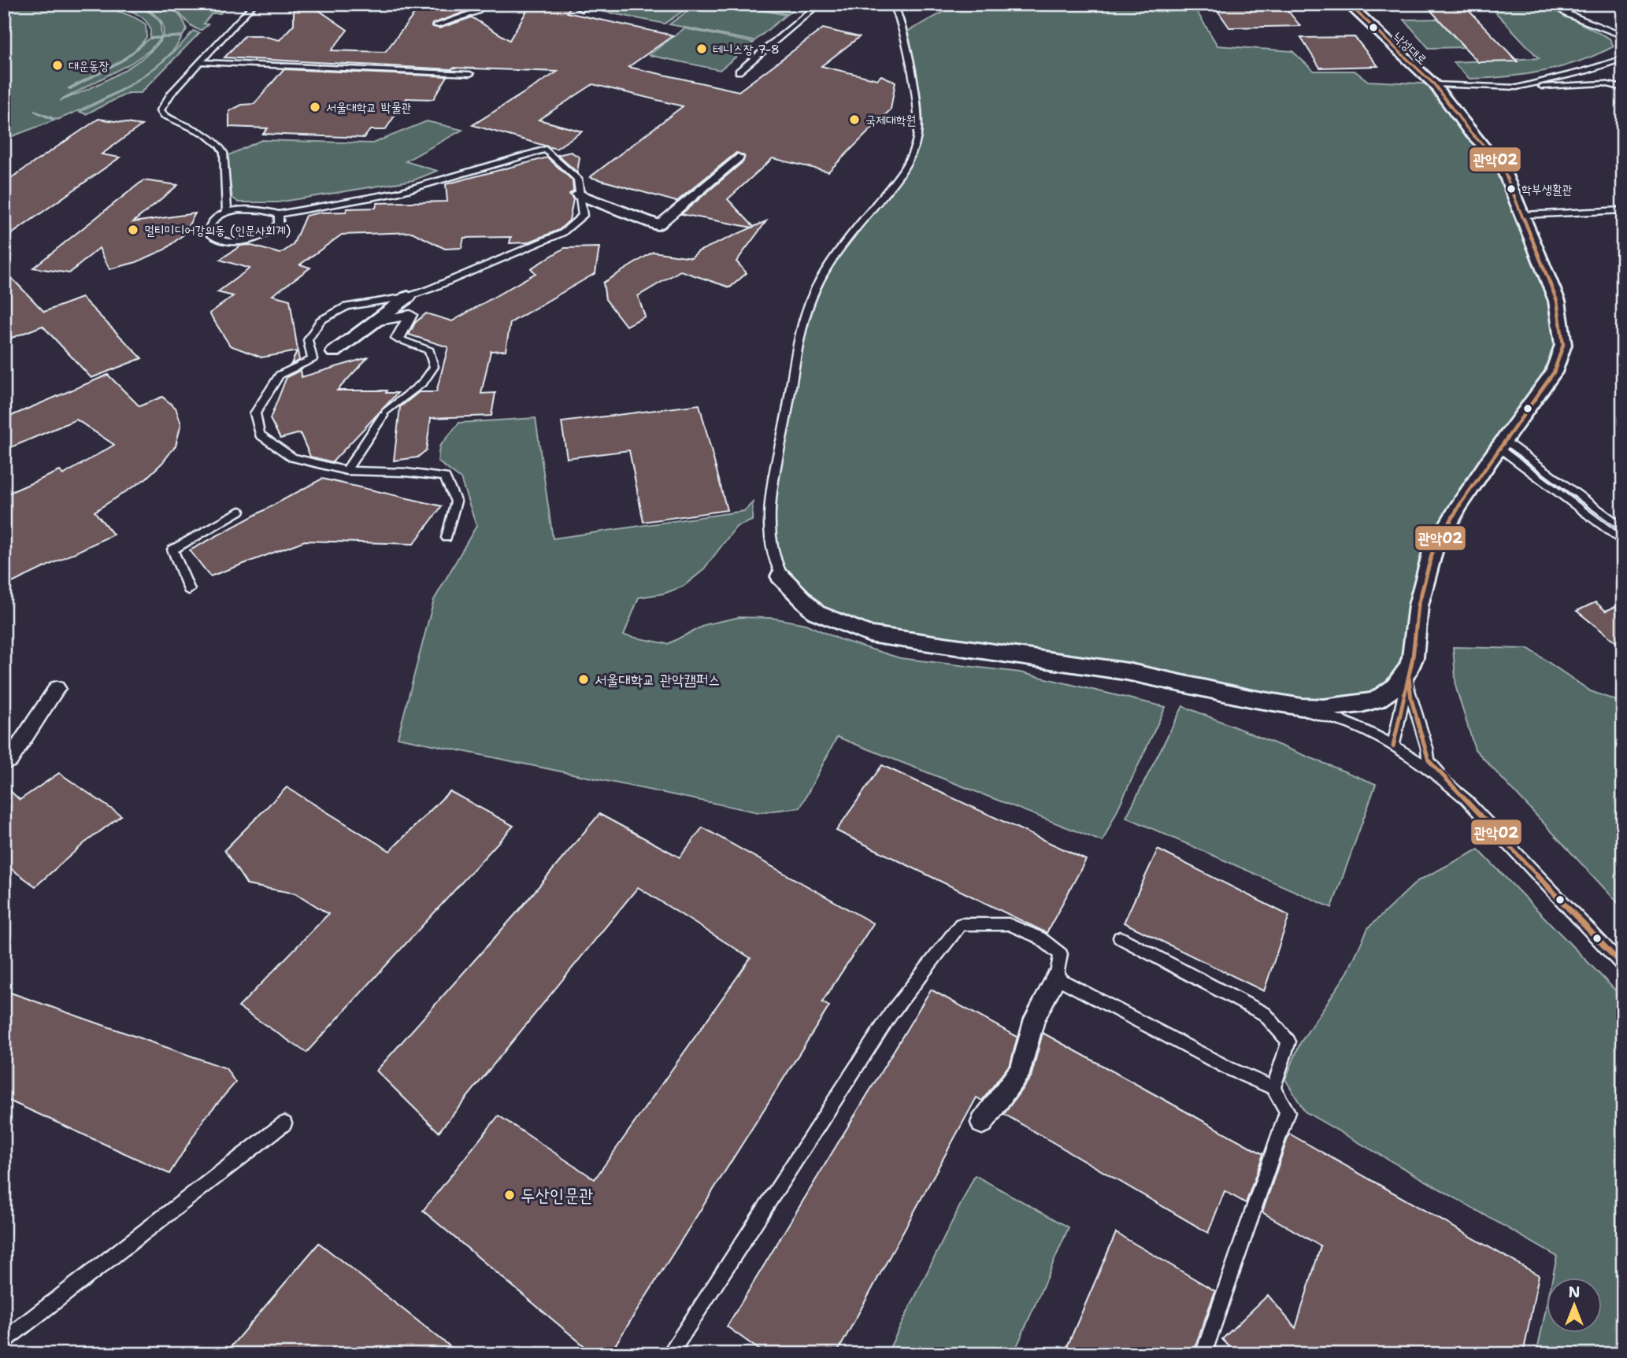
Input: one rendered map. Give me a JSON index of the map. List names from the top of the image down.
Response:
{
  "streets": {
    "lane": ["낙성대로"]
  },
  "places": [
    "테니스장 7-8",
    "대운동장",
    "서울대학교 박물관",
    "국제대학원",
    "학부생활관",
    "멀티미디어강의동 (인문사회계)",
    "서울대학교 관악캠퍼스",
    "두산인문관"
  ],
  "lines": ["transit line 관악02"],
  "north": "top"
}
